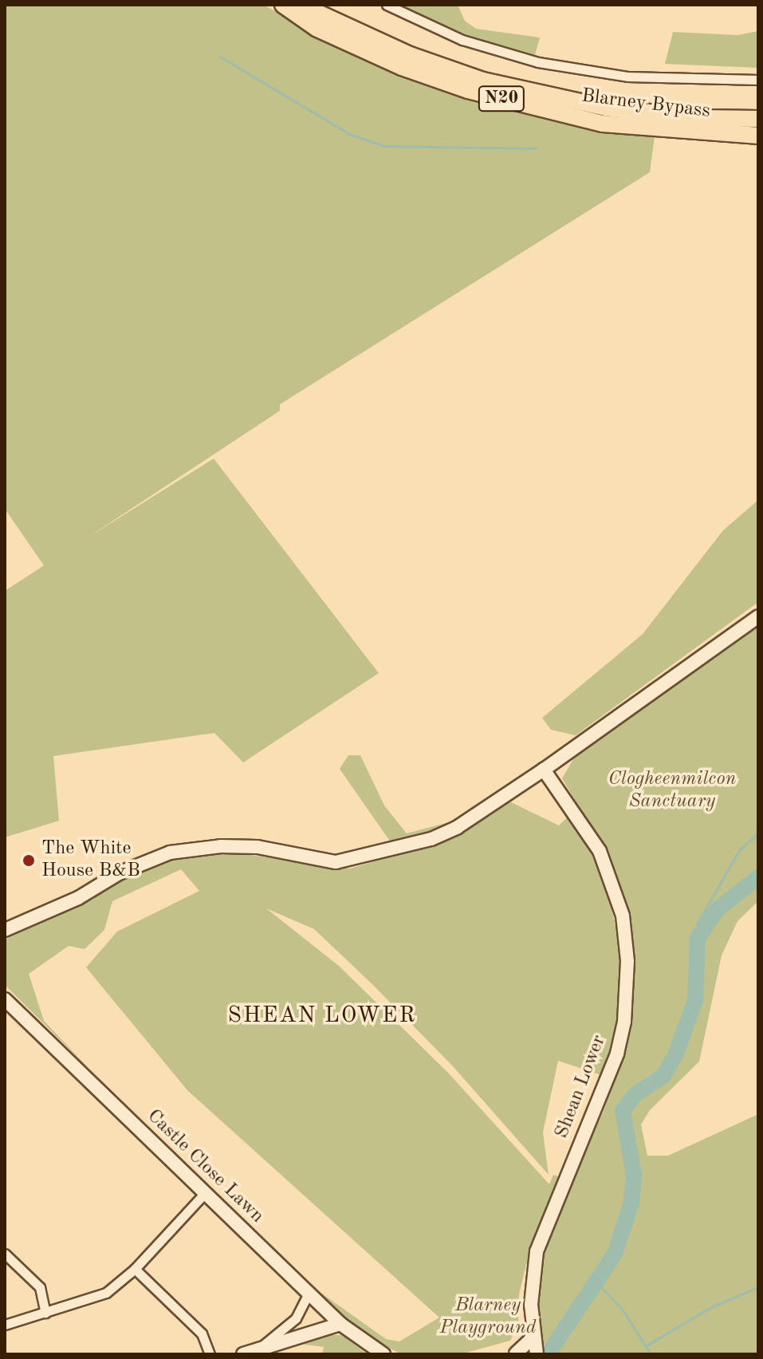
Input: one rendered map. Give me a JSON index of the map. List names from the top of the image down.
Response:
{
  "streets": {
    "highway": ["N20", "Blarney Bypass"],
    "street": ["Shean Lower", "Castle Close Lawn"]
  },
  "districts": ["SHEAN LOWER"],
  "parks": ["Clogheenmilcon Sanctuary", "Blarney Playground"],
  "places": ["The White House B&B"]
}
